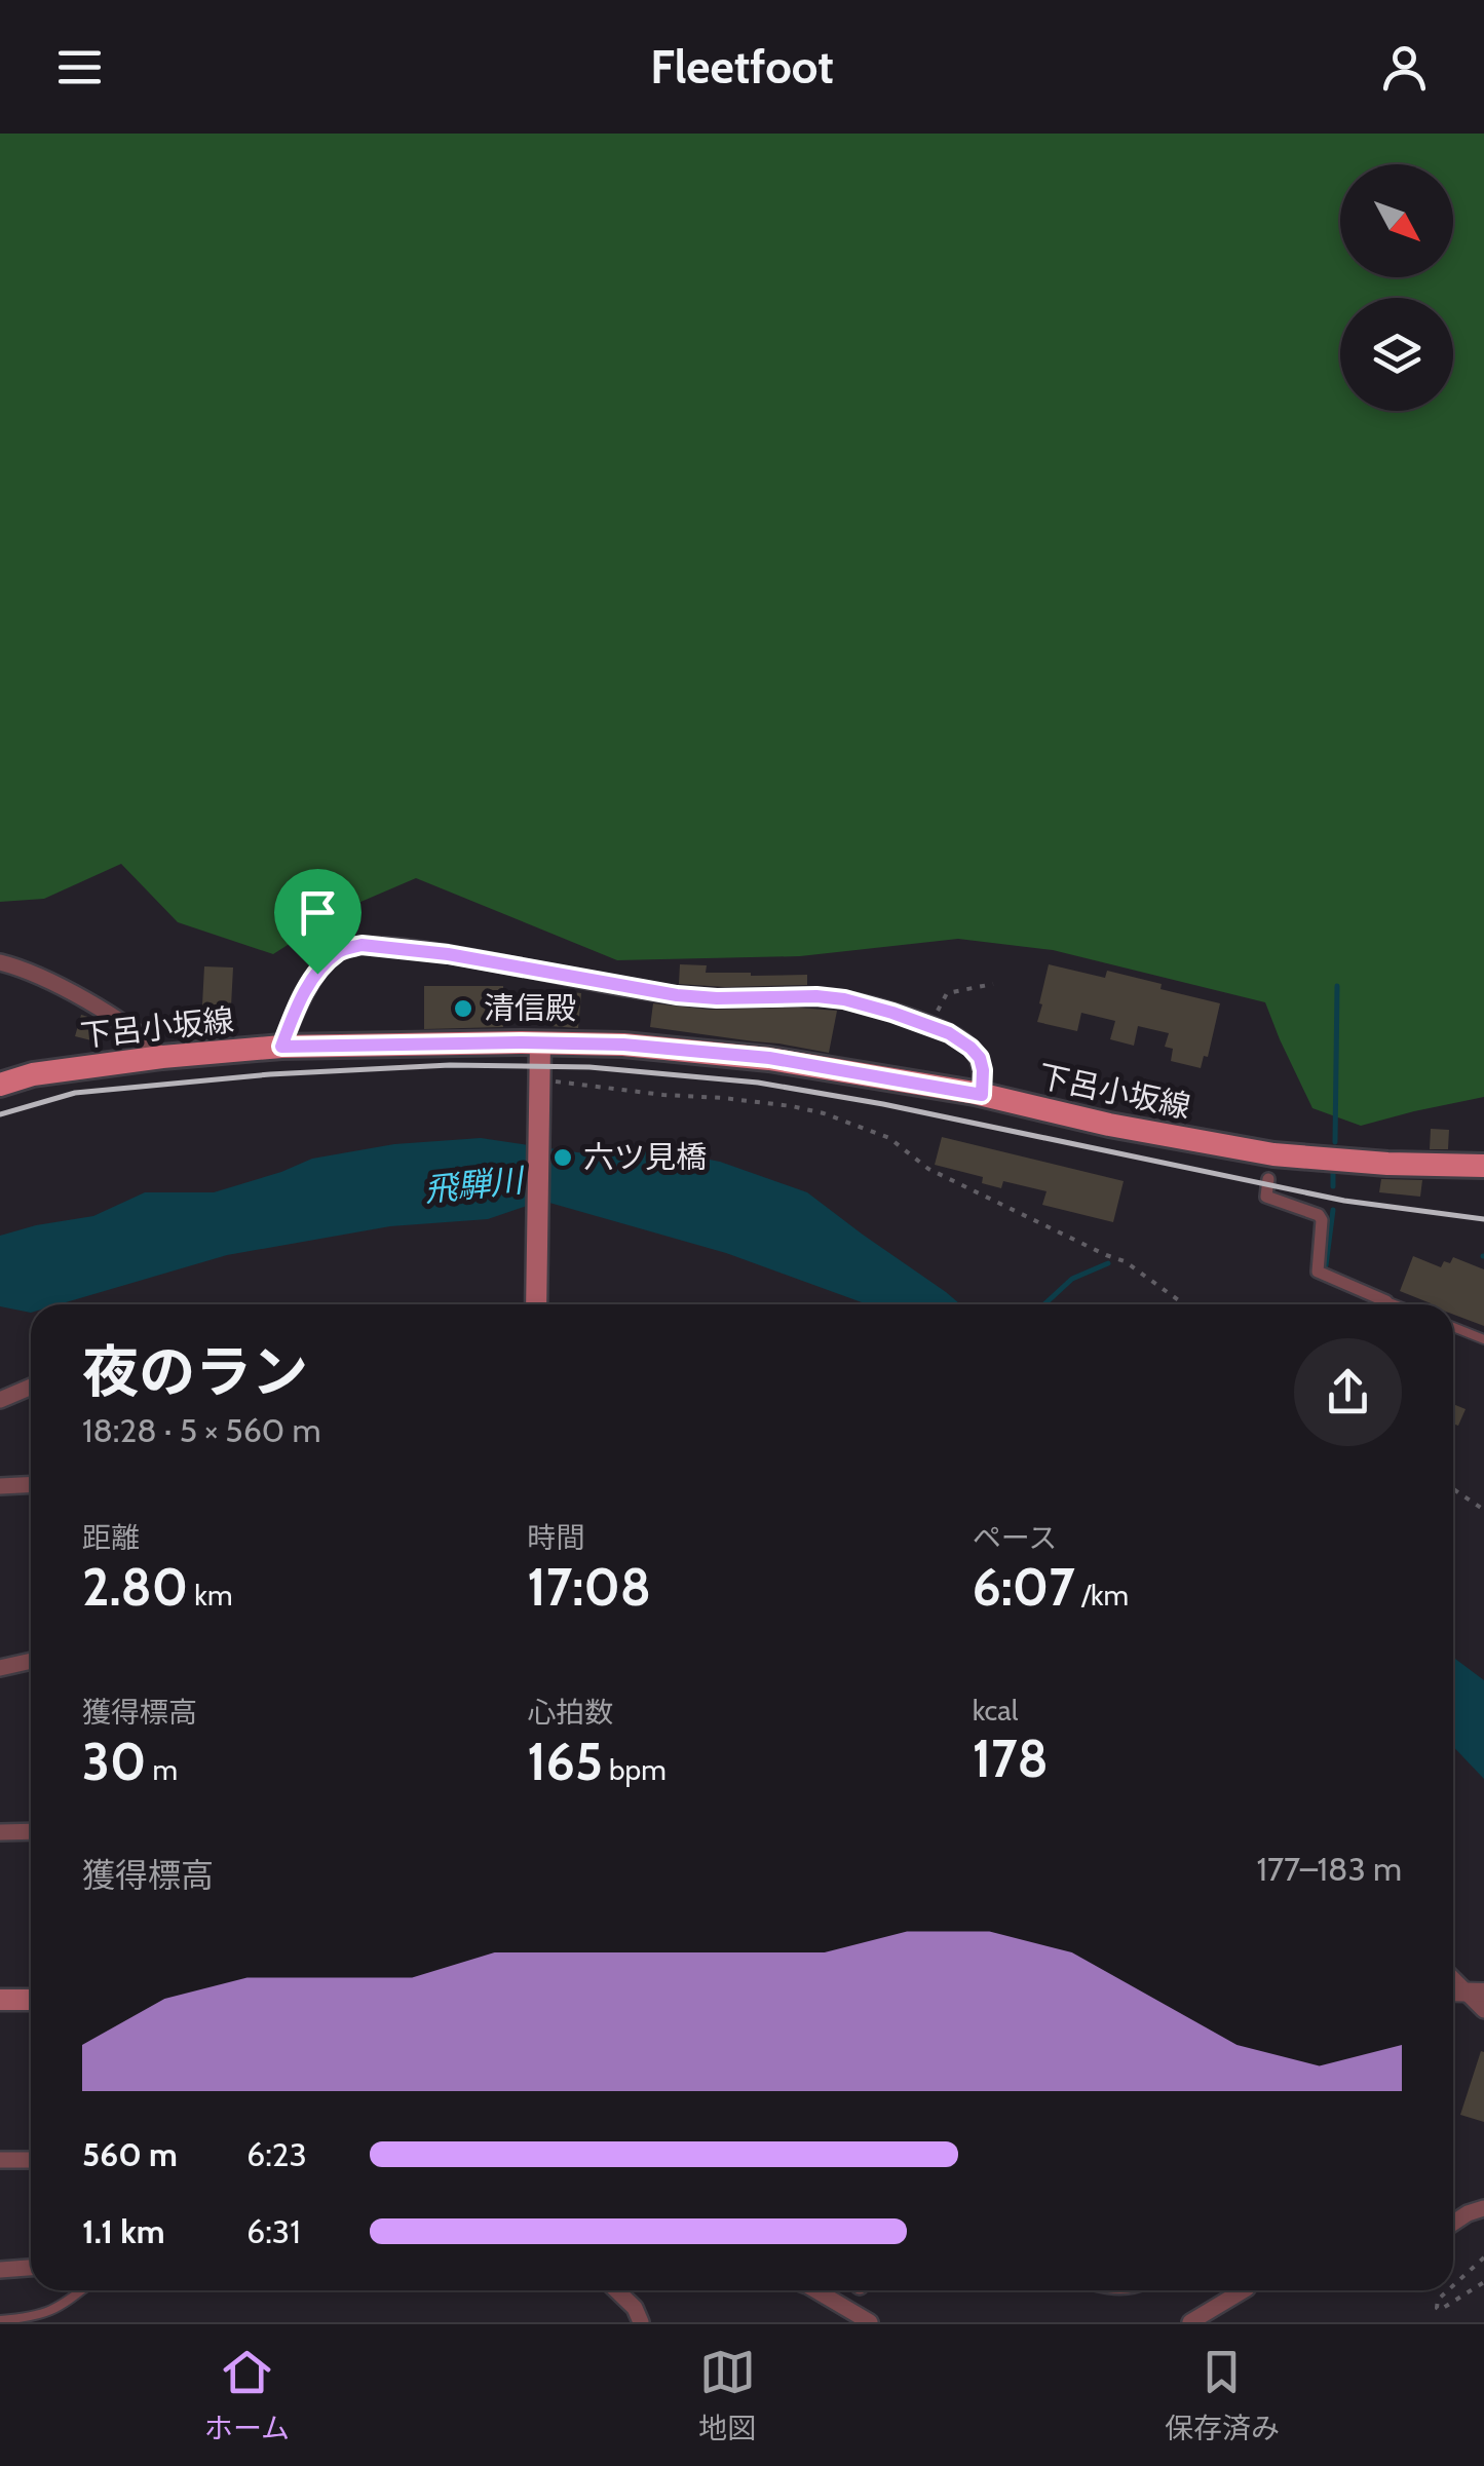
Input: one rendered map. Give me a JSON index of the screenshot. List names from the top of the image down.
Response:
{
  "streets": {
    "main road": ["下呂小坂線"]
  },
  "water": ["飛騨川"],
  "places": ["清信殿", "六ツ見橋"],
  "north": "bottom right",
  "page": {
    "header": "Fleetfoot",
    "heading": ["夜のラン", "18:28 · 5 × 560 m"],
    "stats": [
      ["距離", "2.80 km"],
      ["時間", "17:08"],
      ["ペース", "6:07 /km"],
      ["獲得標高", "30 m"],
      ["心拍数", "165 bpm"],
      ["kcal", "178"]
    ],
    "chart": ["獲得標高", "177–183 m"],
    "list": [
      {
        "name": "560 m",
        "note": "6:23"
      },
      {
        "name": "1.1 km",
        "note": "6:31"
      }
    ],
    "tabs": ["ホーム", "地図", "保存済み"]
  }
}
